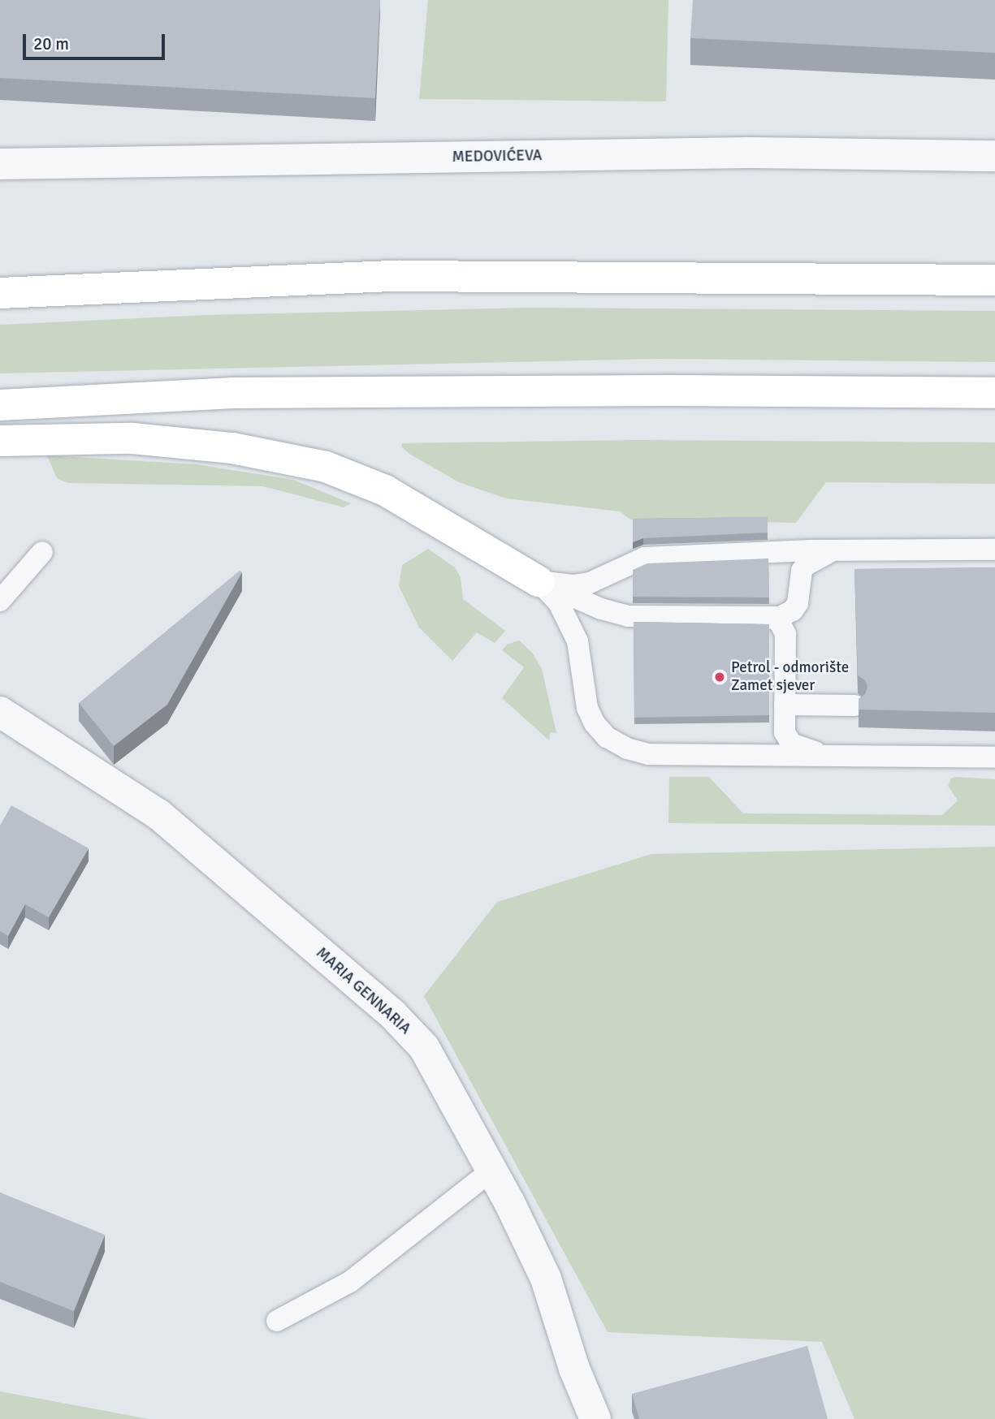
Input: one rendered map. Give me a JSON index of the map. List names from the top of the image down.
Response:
{
  "streets": {
    "street": ["MEDOVIĆEVA", "MARIA GENNARIA"]
  },
  "places": ["Petrol - odmorište Zamet sjever"],
  "scale_bar": "20 m"
}
